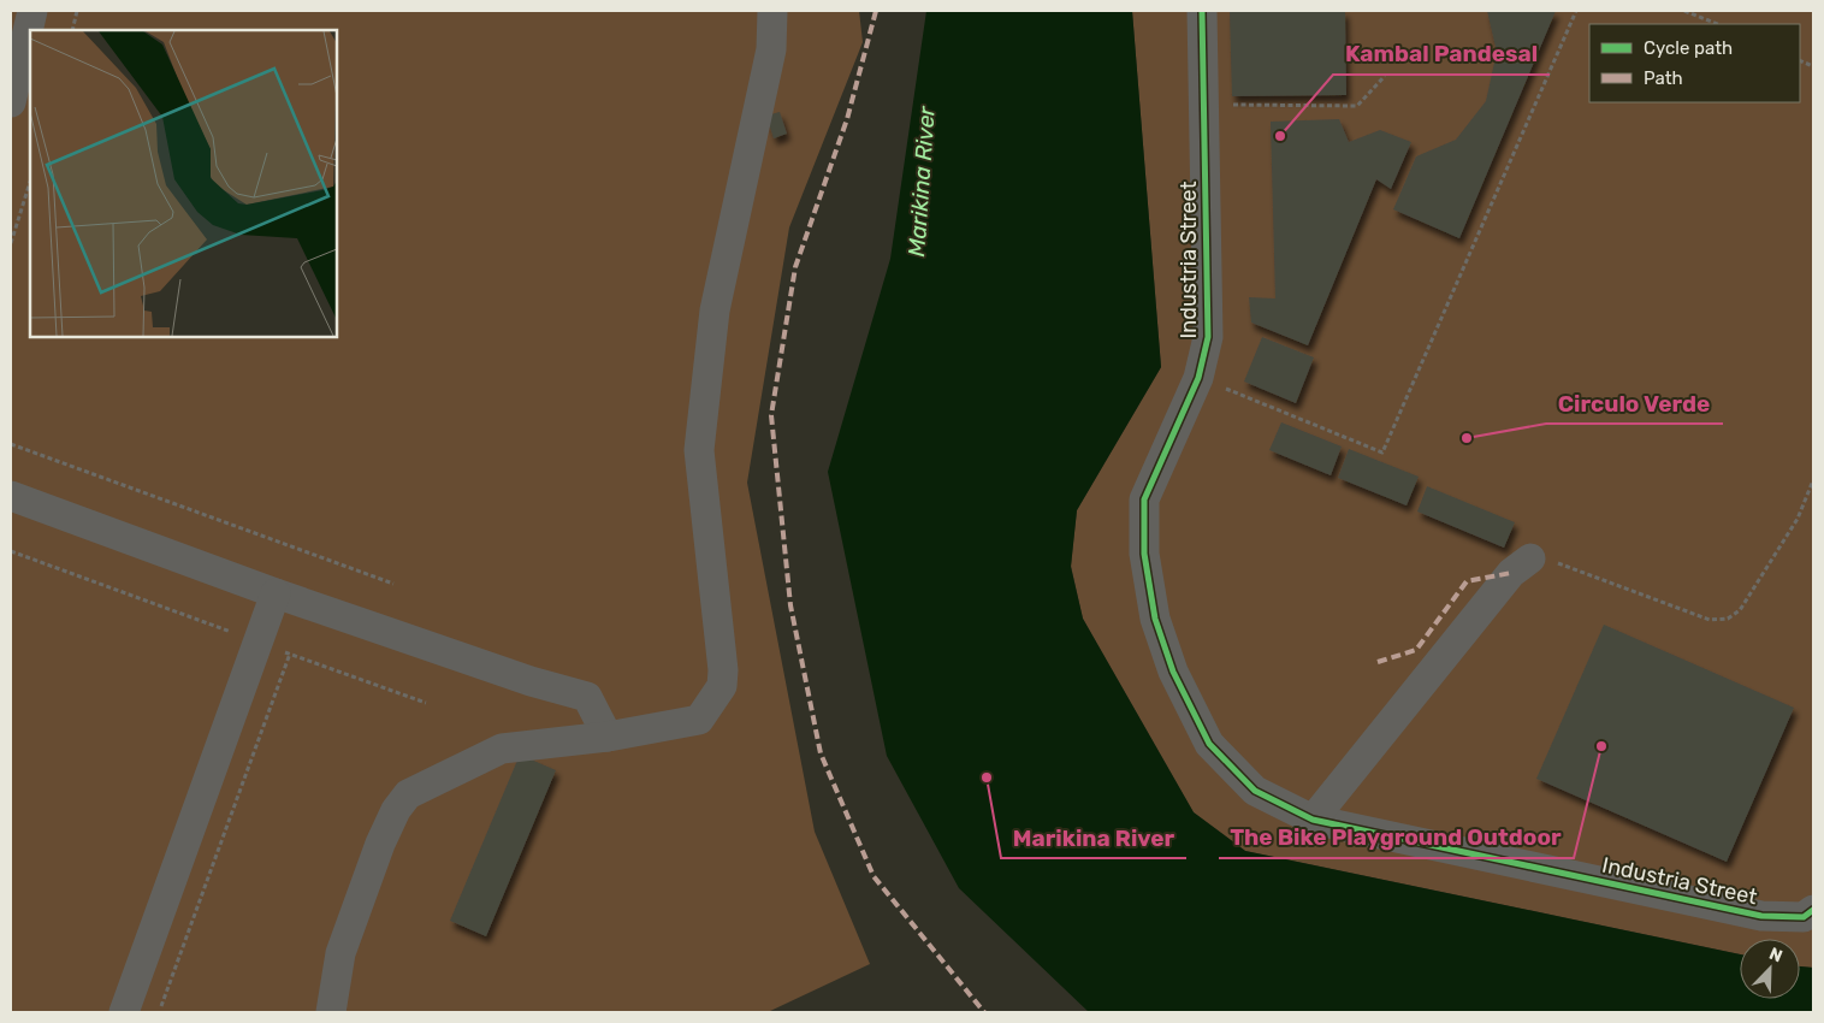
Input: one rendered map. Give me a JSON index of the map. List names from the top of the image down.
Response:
{
  "streets": {
    "street": ["Industria Street"]
  },
  "water": ["Marikina River"],
  "places": [
    "Kambal Pandesal",
    "Circulo Verde",
    "The Bike Playground Outdoor",
    "Marikina River"
  ],
  "legend": ["Cycle path", "Path"],
  "north": "top right"
}
